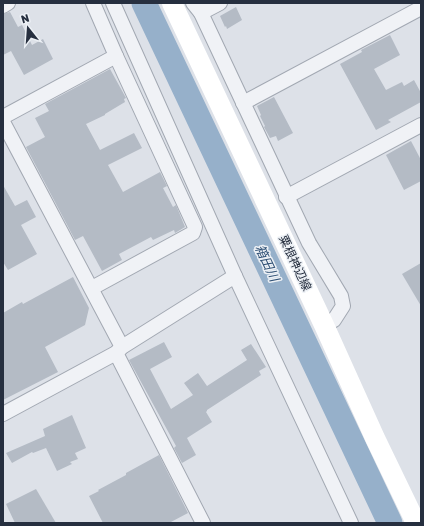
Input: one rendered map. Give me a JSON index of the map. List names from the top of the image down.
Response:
{
  "streets": {
    "main road": ["粟根神辺線"]
  },
  "water": ["箱田川"],
  "north": "top"
}
